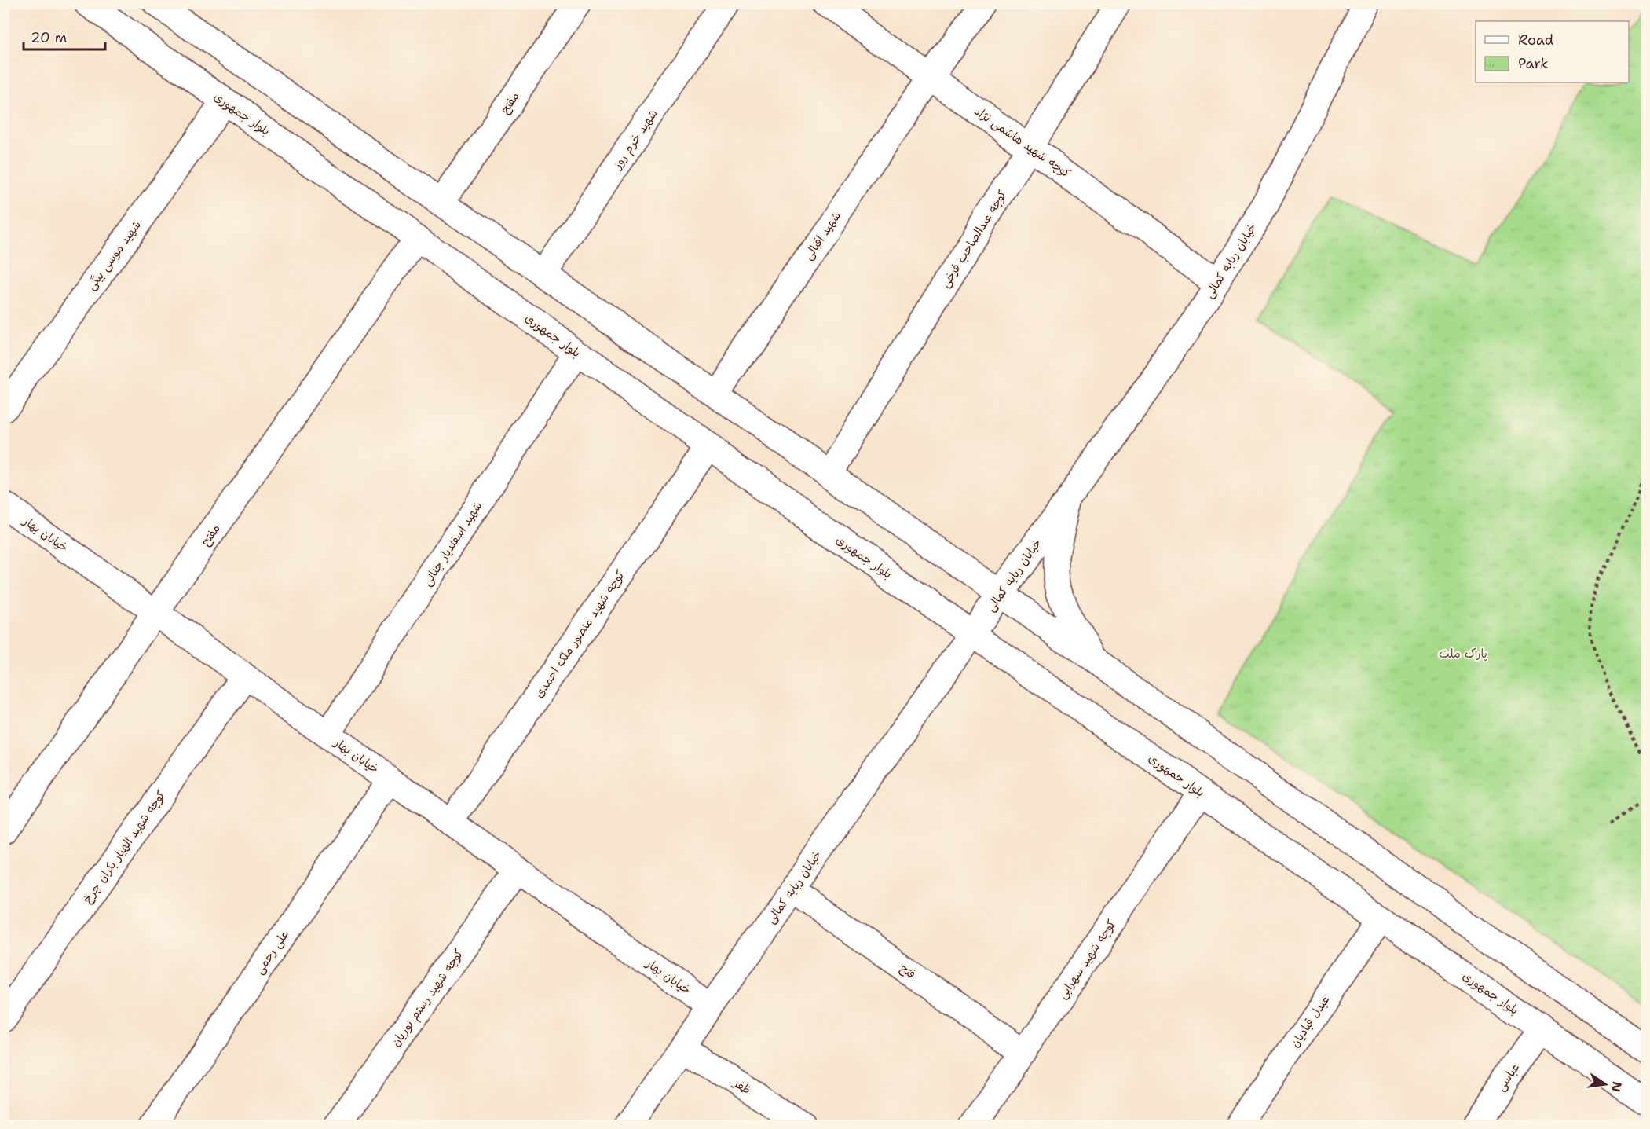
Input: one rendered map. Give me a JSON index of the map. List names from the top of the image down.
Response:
{
  "streets": {
    "street": [
      "مفتح",
      "بلوار جمهوری",
      "شهید خرم روز",
      "کوچه شهید هاشمی نژاد",
      "شهید اقبالی",
      "کوچه عبدالصاحب فرخی",
      "شهید موسی بیگی",
      "خیابان ربابه کمالی",
      "خیابان بهار",
      "شهید اسفندیار چنانی",
      "کوچه شهید منصور ملک احمدی",
      "کوچه شهید الهیار بکران چرخ",
      "علی رحمی",
      "کوچه شهید سهرابی",
      "فتح",
      "کوچه شهید رستم نوریان",
      "عبدل قبادیان",
      "عباسی",
      "ظفر"
    ]
  },
  "crossings": [
    ["مفتح", "بلوار جمهوری"],
    ["مفتح", "خیابان بهار"],
    ["بلوار جمهوری", "شهید موسی بیگی"],
    ["بلوار جمهوری", "خیابان ربابه کمالی"],
    ["بلوار جمهوری", "شهید اسفندیار چنانی"],
    ["بلوار جمهوری", "کوچه شهید منصور ملک احمدی"],
    ["بلوار جمهوری", "کوچه شهید سهرابی"],
    ["بلوار جمهوری", "عبدل قبادیان"],
    ["بلوار جمهوری", "عباسی"],
    ["کوچه شهید هاشمی نژاد", "شهید اقبالی"],
    ["کوچه شهید هاشمی نژاد", "کوچه عبدالصاحب فرخی"],
    ["کوچه شهید هاشمی نژاد", "خیابان ربابه کمالی"],
    ["خیابان ربابه کمالی", "خیابان بهار"],
    ["خیابان ربابه کمالی", "فتح"],
    ["خیابان ربابه کمالی", "ظفر"],
    ["خیابان بهار", "شهید اسفندیار چنانی"],
    ["خیابان بهار", "کوچه شهید منصور ملک احمدی"],
    ["خیابان بهار", "کوچه شهید الهیار بکران چرخ"],
    ["خیابان بهار", "علی رحمی"],
    ["خیابان بهار", "کوچه شهید رستم نوریان"],
    ["کوچه شهید سهرابی", "فتح"]
  ],
  "parks": ["پارک ملت"],
  "legend": ["Road", "Park"],
  "scale_bar": "20 m",
  "north": "right"
}
